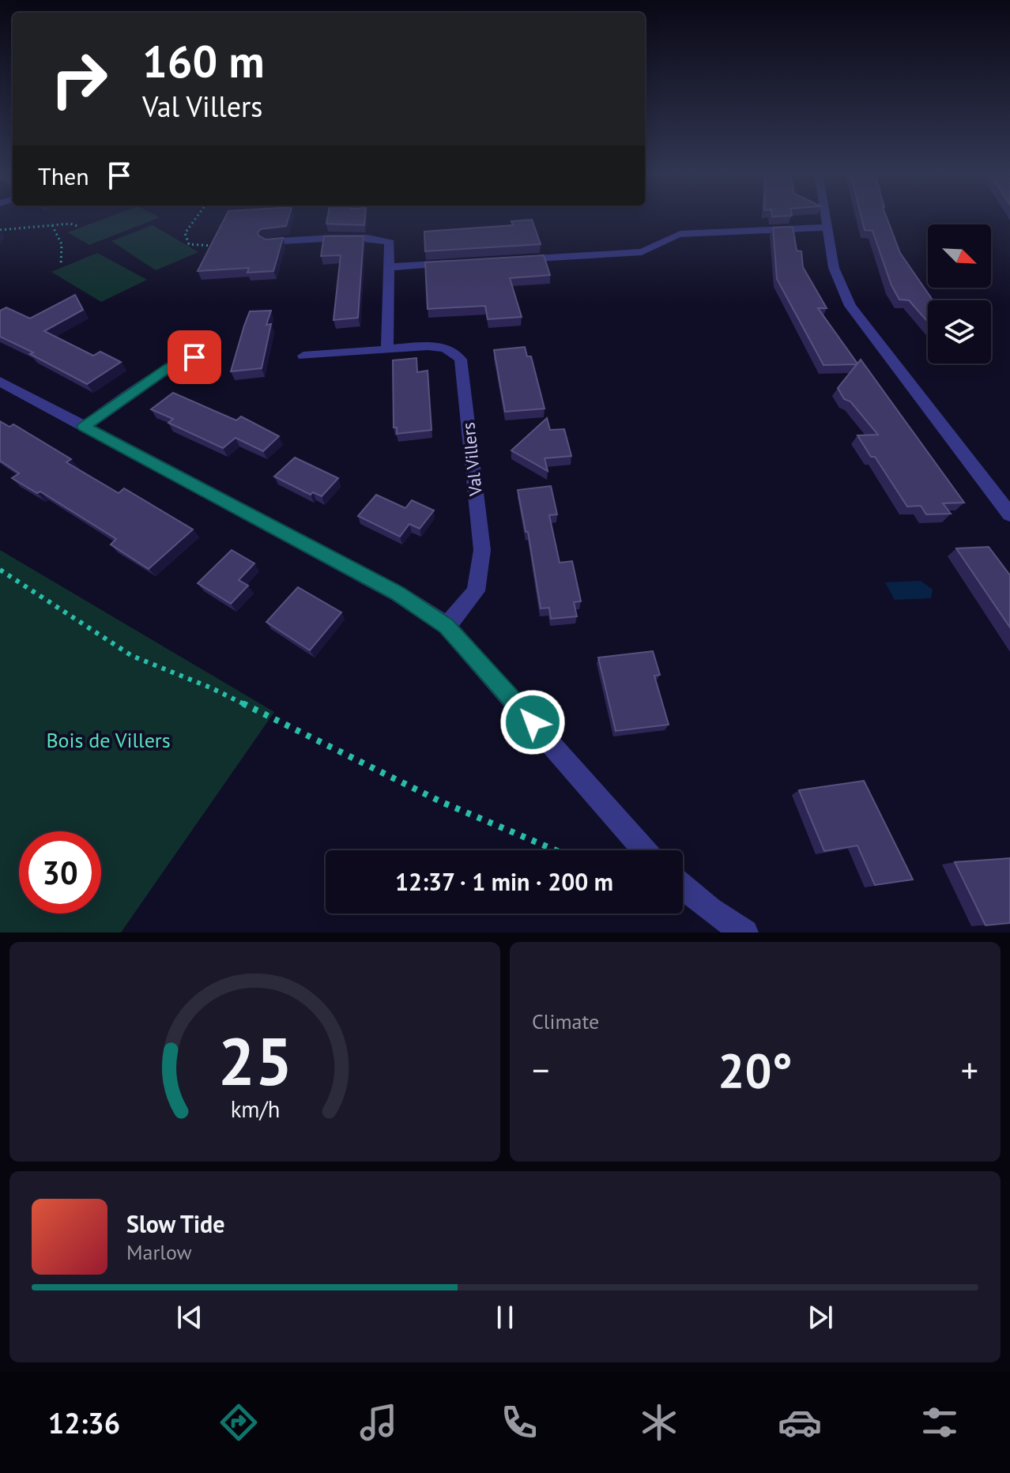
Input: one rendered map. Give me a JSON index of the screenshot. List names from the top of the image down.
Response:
{
  "streets": {
    "street": ["Val Villers"]
  },
  "parks": ["Bois de Villers"],
  "north": "bottom right",
  "page": {
    "turn": ["160 m", "Val Villers"],
    "then": "Then",
    "limit": "30",
    "trip": "12:37 · 1 min · 200 m",
    "tile": "Climate",
    "heat": ["−", "20°", "+"],
    "song": ["Slow Tide", "Marlow"],
    "tabs": "12:36",
    "gauge": ["25", "km/h"]
  }
}
